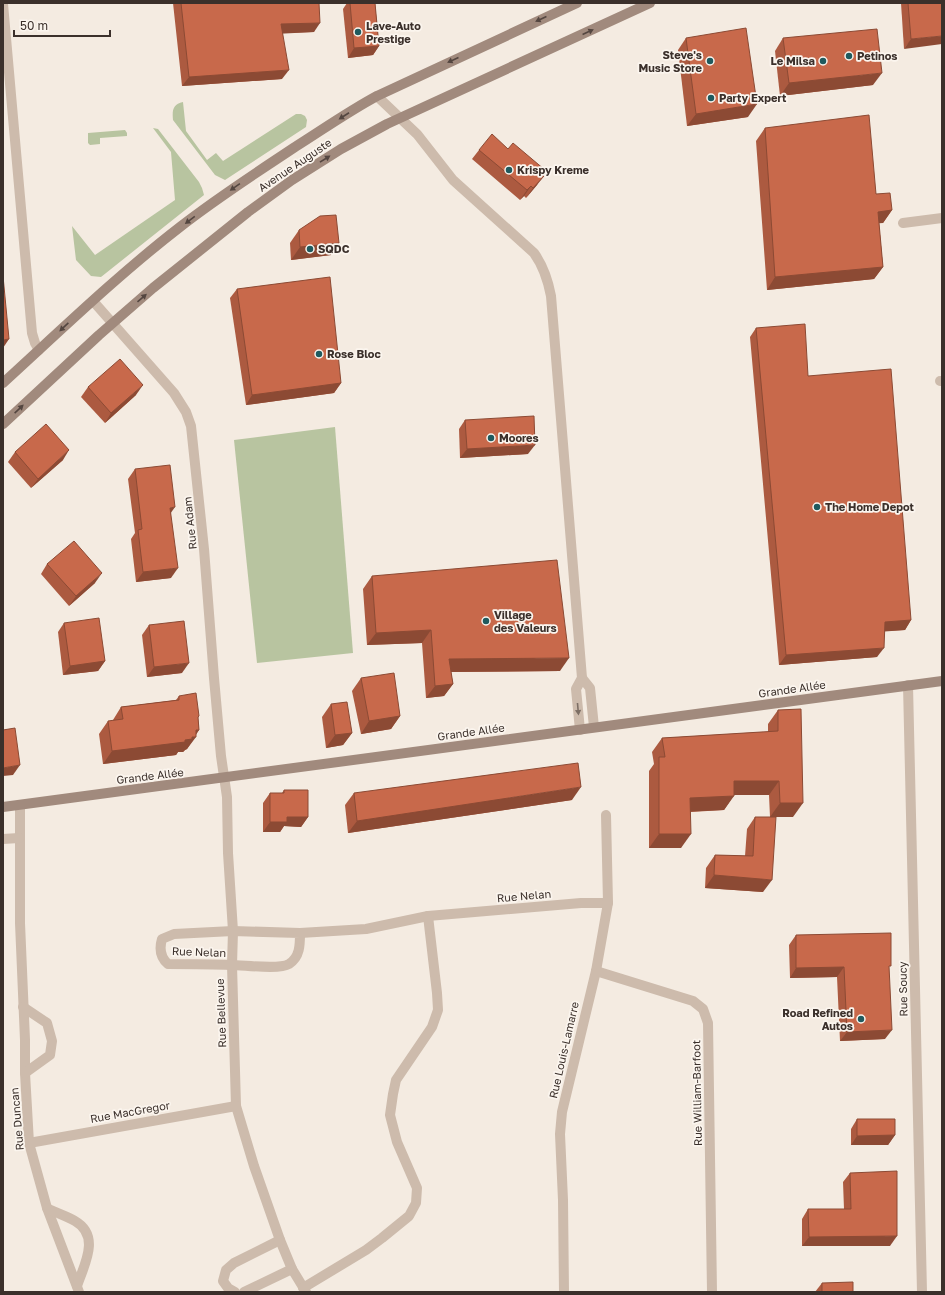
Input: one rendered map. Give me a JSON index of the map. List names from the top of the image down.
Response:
{
  "streets": {
    "main road": ["Avenue Auguste", "Grande Allée"],
    "street": [
      "Rue Adam",
      "Rue Nelan",
      "Rue Soucy",
      "Rue Bellevue",
      "Rue Louis-Lamarre",
      "Rue William-Barfoot",
      "Rue MacGregor",
      "Rue Duncan"
    ]
  },
  "crossings": [
    ["Avenue Auguste", "Rue Adam"],
    ["Rue Adam", "Grande Allée"],
    ["Rue Adam", "Rue Bellevue"],
    ["Grande Allée", "Rue Soucy"],
    ["Grande Allée", "Rue Bellevue"],
    ["Grande Allée", "Rue Duncan"],
    ["Rue Nelan", "Rue Bellevue"],
    ["Rue Nelan", "Rue Louis-Lamarre"],
    ["Rue Bellevue", "Rue MacGregor"],
    ["Rue Louis-Lamarre", "Rue William-Barfoot"],
    ["Rue MacGregor", "Rue Duncan"]
  ],
  "places": [
    "Lave-Auto Prestige",
    "Petinos",
    "Steve's Music Store",
    "Le Milsa",
    "Party Expert",
    "Krispy Kreme",
    "SQDC",
    "Rose Bloc",
    "Moores",
    "The Home Depot",
    "Village des Valeurs",
    "Road Refined Autos"
  ],
  "scale_bar": "50 m"
}
